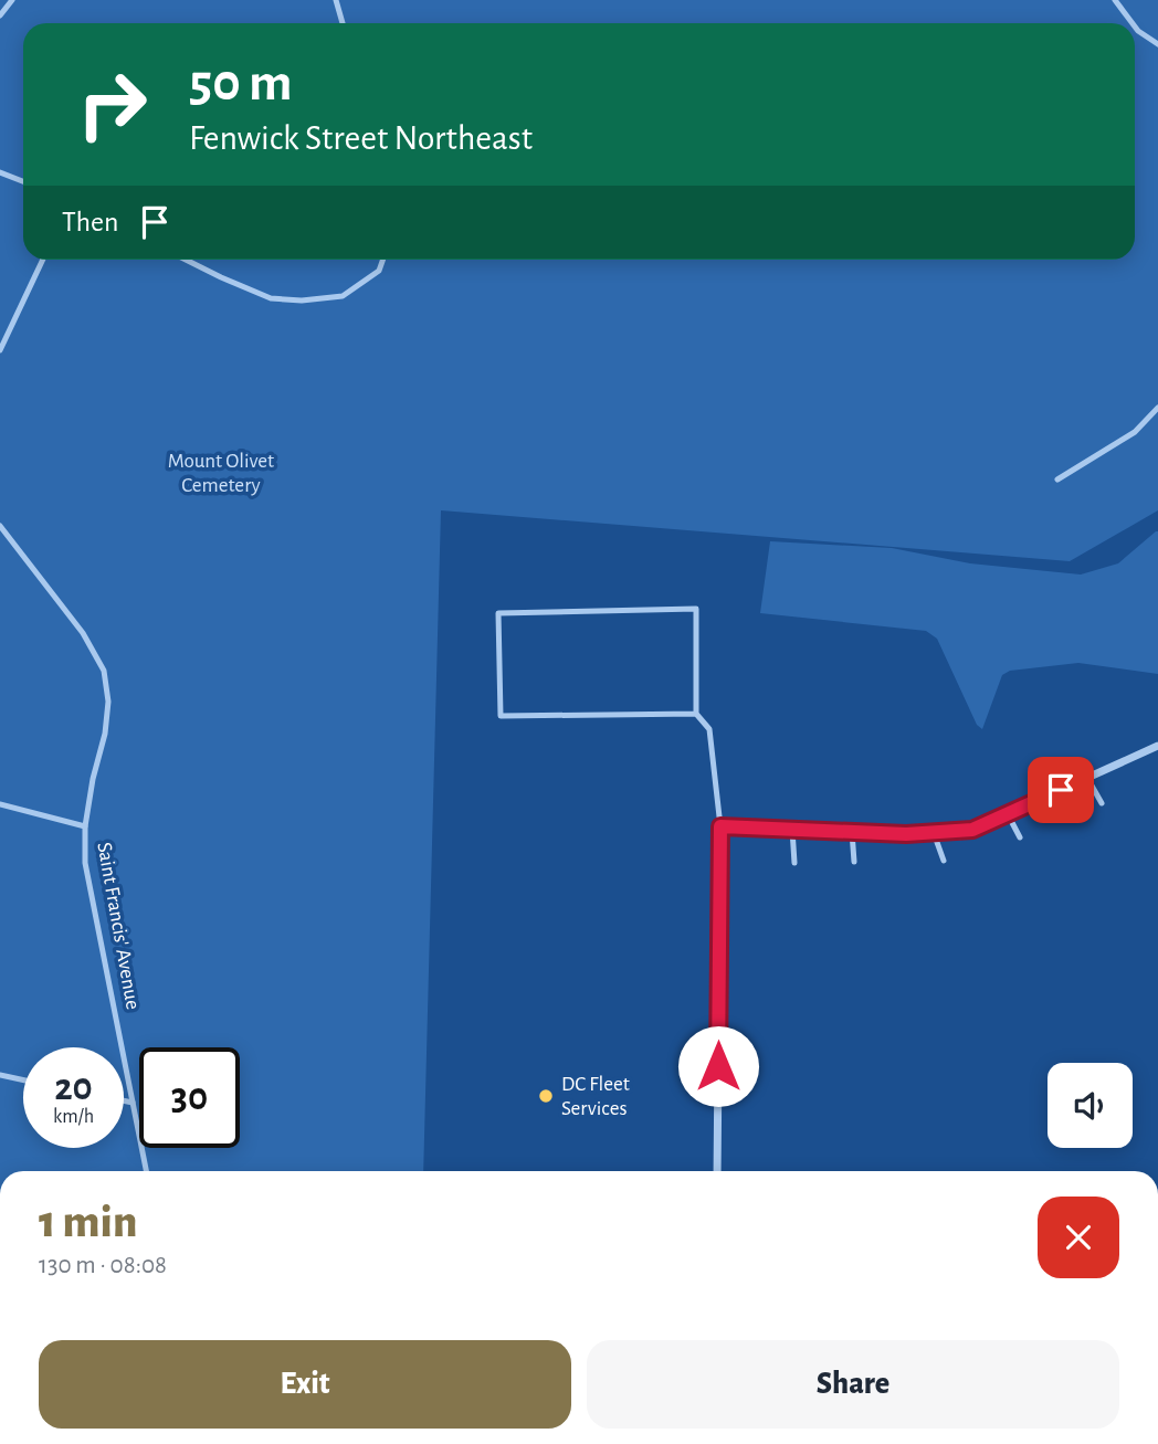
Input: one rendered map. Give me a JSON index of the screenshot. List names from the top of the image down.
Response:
{
  "streets": {
    "lane": ["Saint Francis' Avenue"]
  },
  "parks": ["Mount Olivet Cemetery"],
  "places": ["DC Fleet Services"],
  "page": {
    "turn": ["50 m", "Fenwick Street Northeast"],
    "then": "Then",
    "speed": "20 km/h",
    "limit": "30",
    "heading": ["1 min", "130 m · 08:08"],
    "buttons": ["Exit", "Share"]
  }
}
